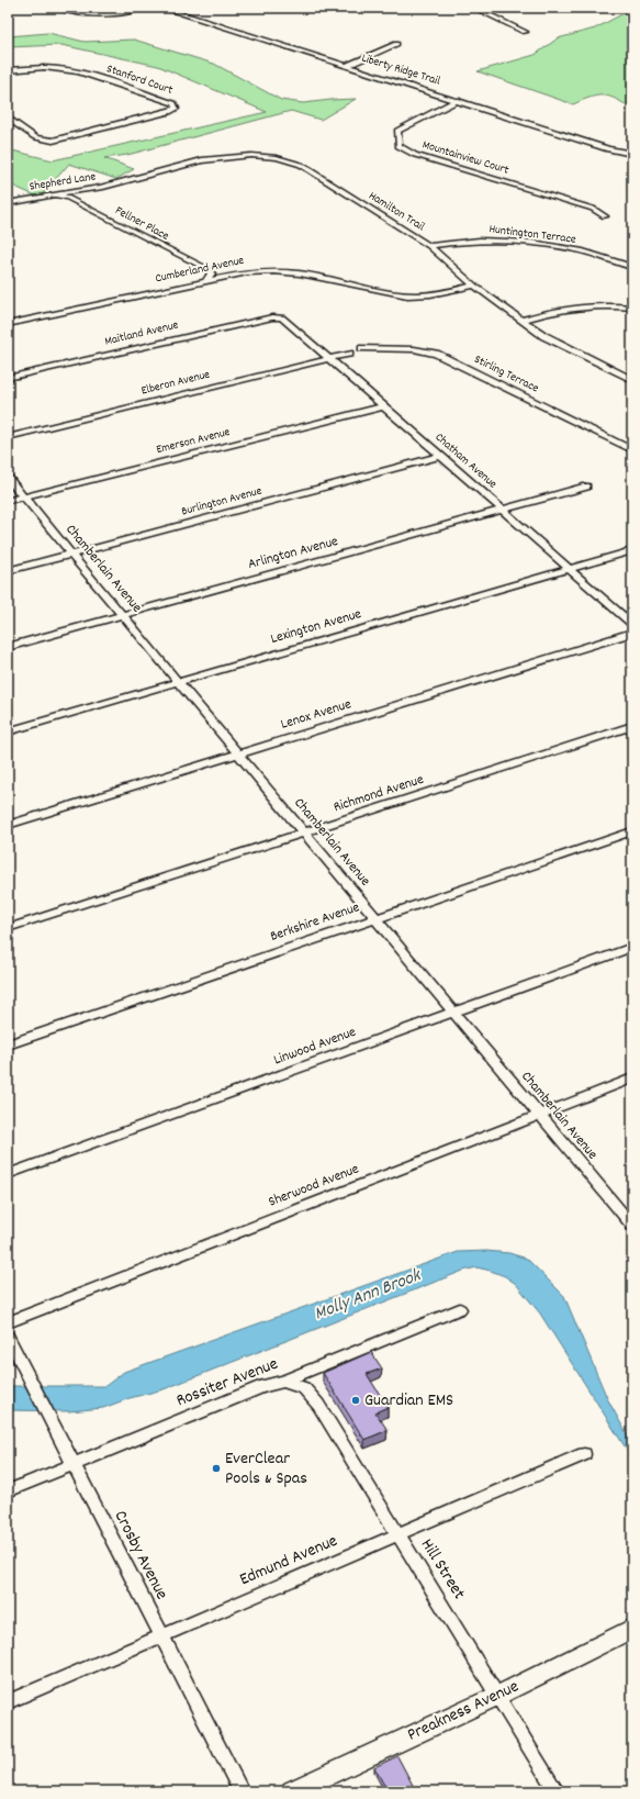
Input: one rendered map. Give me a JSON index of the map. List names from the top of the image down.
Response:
{
  "streets": {
    "main road": ["Preakness Avenue"],
    "street": [
      "Liberty Ridge Trail",
      "Stanford Court",
      "Mountainview Court",
      "Shepherd Lane",
      "Hamilton Trail",
      "Fellner Place",
      "Huntington Terrace",
      "Cumberland Avenue",
      "Maitland Avenue",
      "Stirling Terrace",
      "Elberon Avenue",
      "Emerson Avenue",
      "Chatham Avenue",
      "Burlington Avenue",
      "Arlington Avenue",
      "Chamberlain Avenue",
      "Lexington Avenue",
      "Lenox Avenue",
      "Richmond Avenue",
      "Berkshire Avenue",
      "Linwood Avenue",
      "Sherwood Avenue",
      "Rossiter Avenue",
      "Crosby Avenue",
      "Edmund Avenue",
      "Hill Street"
    ]
  },
  "crossings": [
    ["Liberty Ridge Trail", "Mountainview Court"],
    ["Shepherd Lane", "Hamilton Trail"],
    ["Shepherd Lane", "Fellner Place"],
    ["Hamilton Trail", "Huntington Terrace"],
    ["Hamilton Trail", "Cumberland Avenue"],
    ["Fellner Place", "Cumberland Avenue"],
    ["Maitland Avenue", "Chatham Avenue"],
    ["Elberon Avenue", "Chatham Avenue"],
    ["Emerson Avenue", "Chatham Avenue"],
    ["Emerson Avenue", "Chamberlain Avenue"],
    ["Chatham Avenue", "Burlington Avenue"],
    ["Chatham Avenue", "Arlington Avenue"],
    ["Chatham Avenue", "Lexington Avenue"],
    ["Burlington Avenue", "Chamberlain Avenue"],
    ["Arlington Avenue", "Chamberlain Avenue"],
    ["Chamberlain Avenue", "Lexington Avenue"],
    ["Chamberlain Avenue", "Lenox Avenue"],
    ["Chamberlain Avenue", "Richmond Avenue"],
    ["Chamberlain Avenue", "Berkshire Avenue"],
    ["Chamberlain Avenue", "Linwood Avenue"],
    ["Chamberlain Avenue", "Sherwood Avenue"],
    ["Rossiter Avenue", "Crosby Avenue"],
    ["Rossiter Avenue", "Hill Street"],
    ["Crosby Avenue", "Edmund Avenue"],
    ["Edmund Avenue", "Hill Street"],
    ["Hill Street", "Preakness Avenue"]
  ],
  "water": ["Molly Ann Brook"],
  "places": ["Guardian EMS", "EverClear Pools & Spas"]
}
